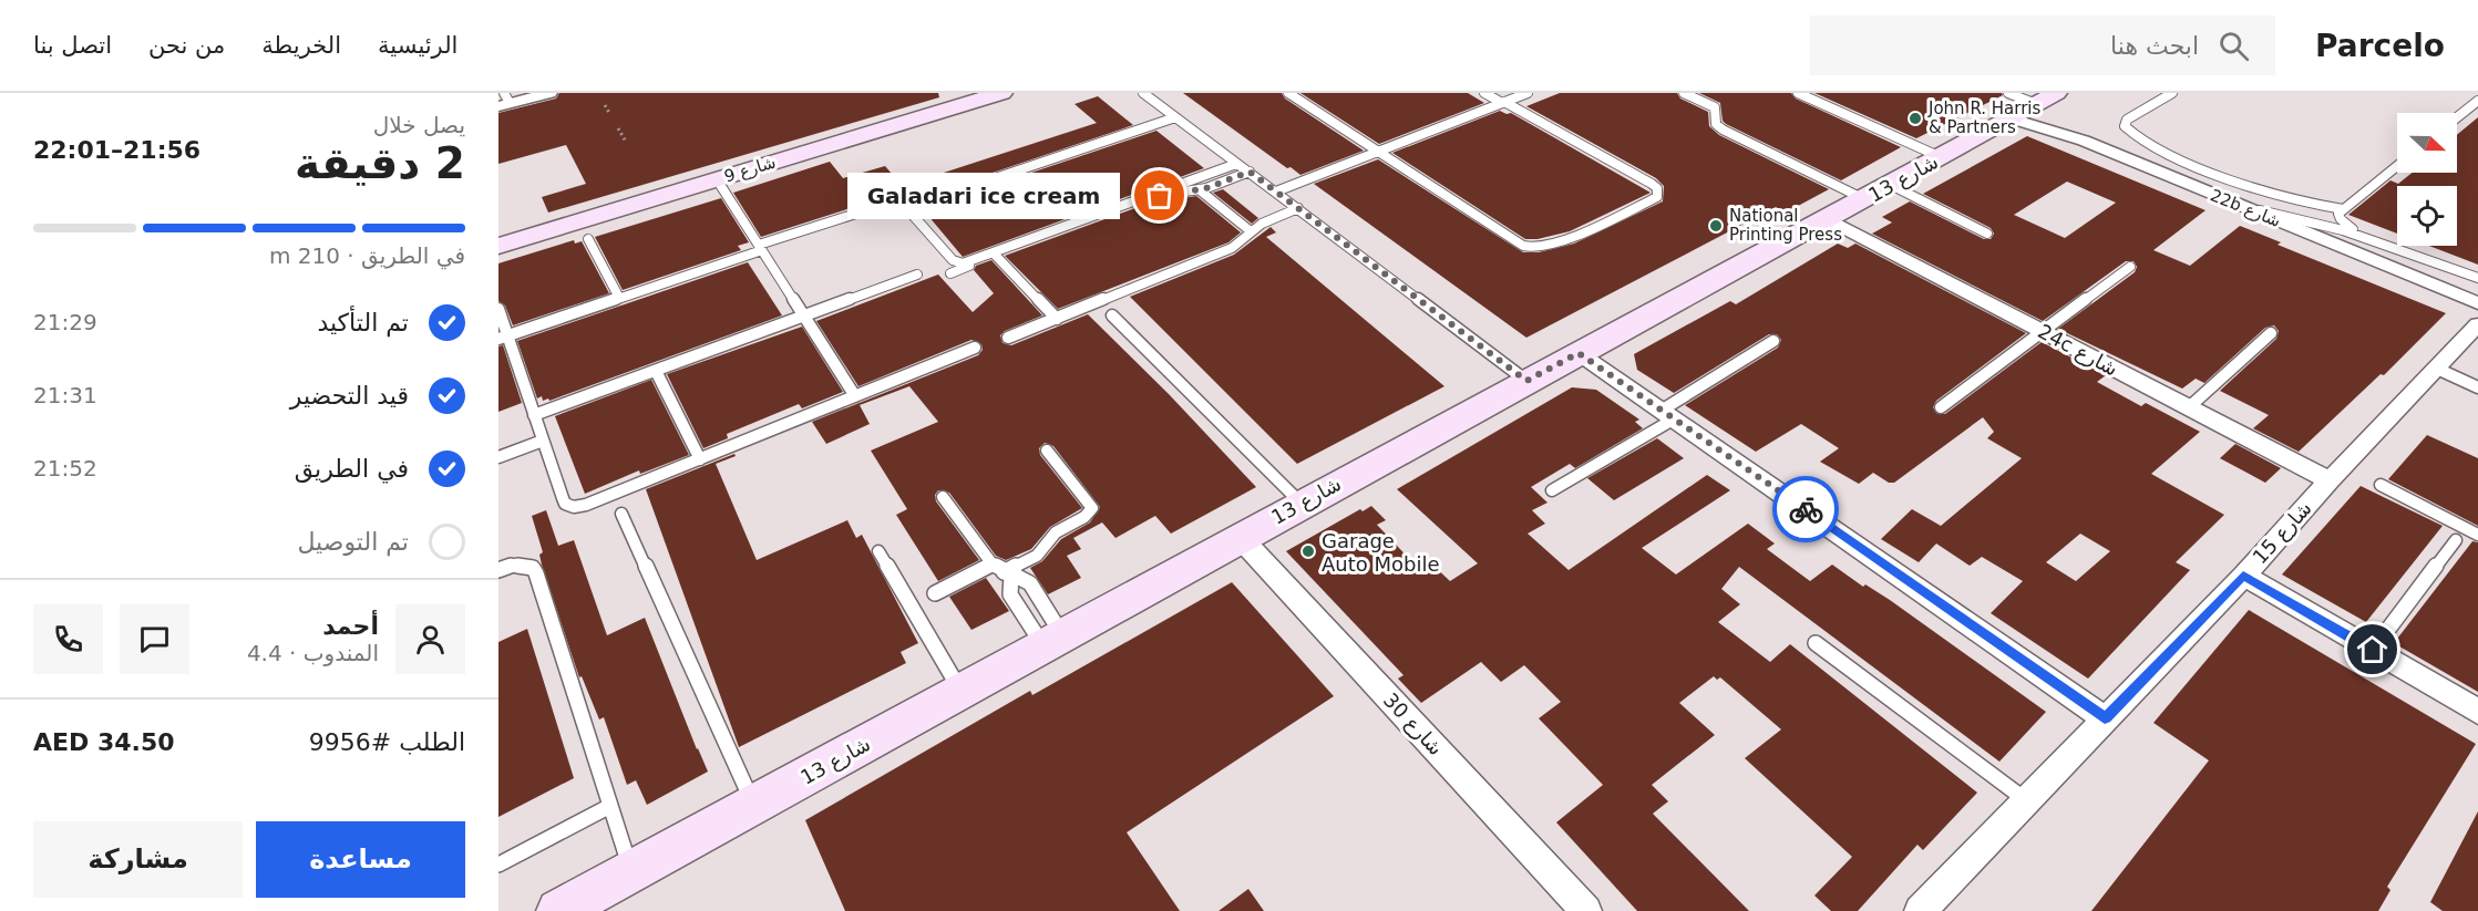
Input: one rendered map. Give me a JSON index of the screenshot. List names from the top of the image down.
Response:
{
  "streets": {
    "street": [
      "شارع 9",
      "شارع 13",
      "22b شارع",
      "24c شارع",
      "شارع 15",
      "شارع 30"
    ]
  },
  "crossings": [
    ["شارع 13", "22b شارع"],
    ["شارع 13", "24c شارع"],
    ["شارع 13", "شارع 30"],
    ["24c شارع", "شارع 15"]
  ],
  "places": [
    "John R. Harris & Partners",
    "Galadari ice cream",
    "National Printing Press",
    "Garage Auto Mobile"
  ],
  "north": "right",
  "page": {
    "header": "Parcelo",
    "search": "ابحث هنا",
    "nav": [
      "الرئيسية",
      "الخريطة",
      "من نحن",
      "اتصل بنا"
    ],
    "heading": ["2 دقيقة", "يصل خلال", "21:56–22:01"],
    "panel": [
      "أحمد",
      "المندوب · 4.4",
      "الطلب #9956",
      "AED 34.50"
    ],
    "bubble": "Galadari ice cream",
    "bar": "في الطريق · 210 m",
    "list": [
      ["تم التأكيد", "21:29"],
      ["قيد التحضير", "21:31"],
      ["في الطريق", "21:52"],
      "تم التوصيل"
    ],
    "buttons": ["مساعدة", "مشاركة"]
  }
}
